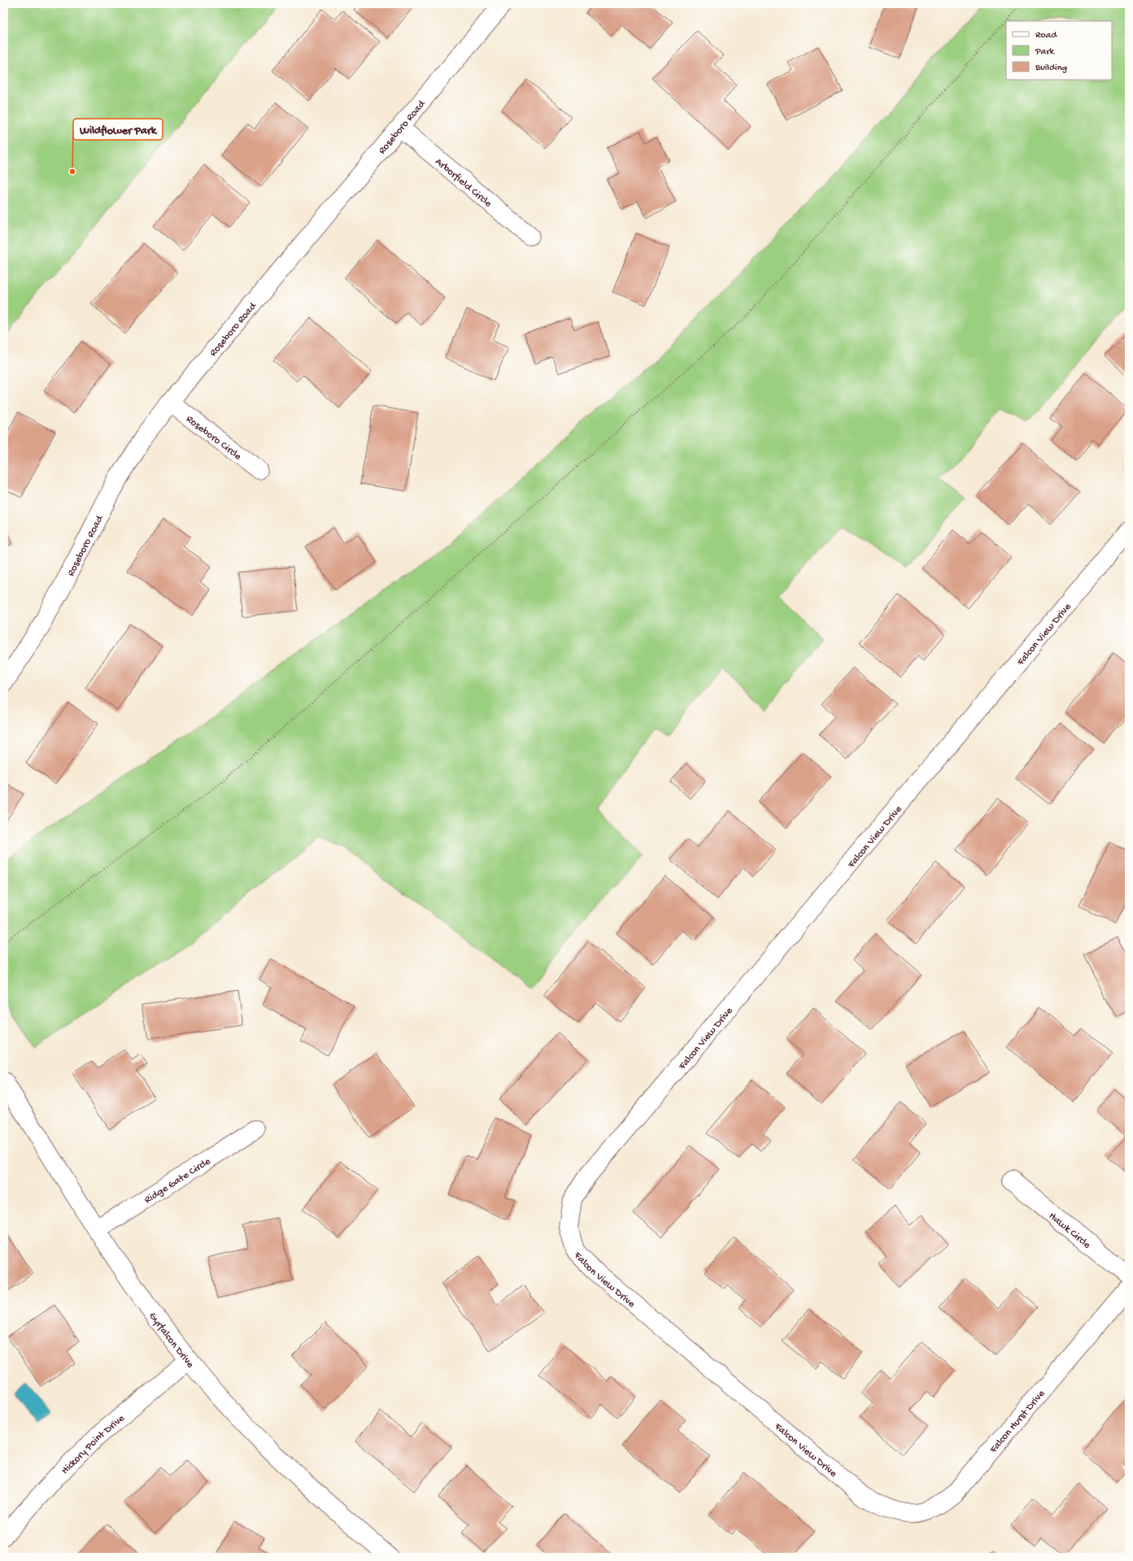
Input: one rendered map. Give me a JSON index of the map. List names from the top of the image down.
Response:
{
  "streets": {
    "street": [
      "Roseboro Road",
      "Arborfield Circle",
      "Roseboro Circle",
      "Falcon View Drive",
      "Ridge Gate Circle",
      "Hawk Circle",
      "Gyrfalcon Drive",
      "Falcon Hurst Drive",
      "Hickory Point Drive"
    ]
  },
  "crossings": [
    ["Roseboro Road", "Arborfield Circle"],
    ["Roseboro Road", "Roseboro Circle"],
    ["Falcon View Drive", "Falcon Hurst Drive"],
    ["Ridge Gate Circle", "Gyrfalcon Drive"],
    ["Gyrfalcon Drive", "Hickory Point Drive"]
  ],
  "places": ["Wildflower Park"],
  "legend": ["Road", "Park", "Building"]
}
